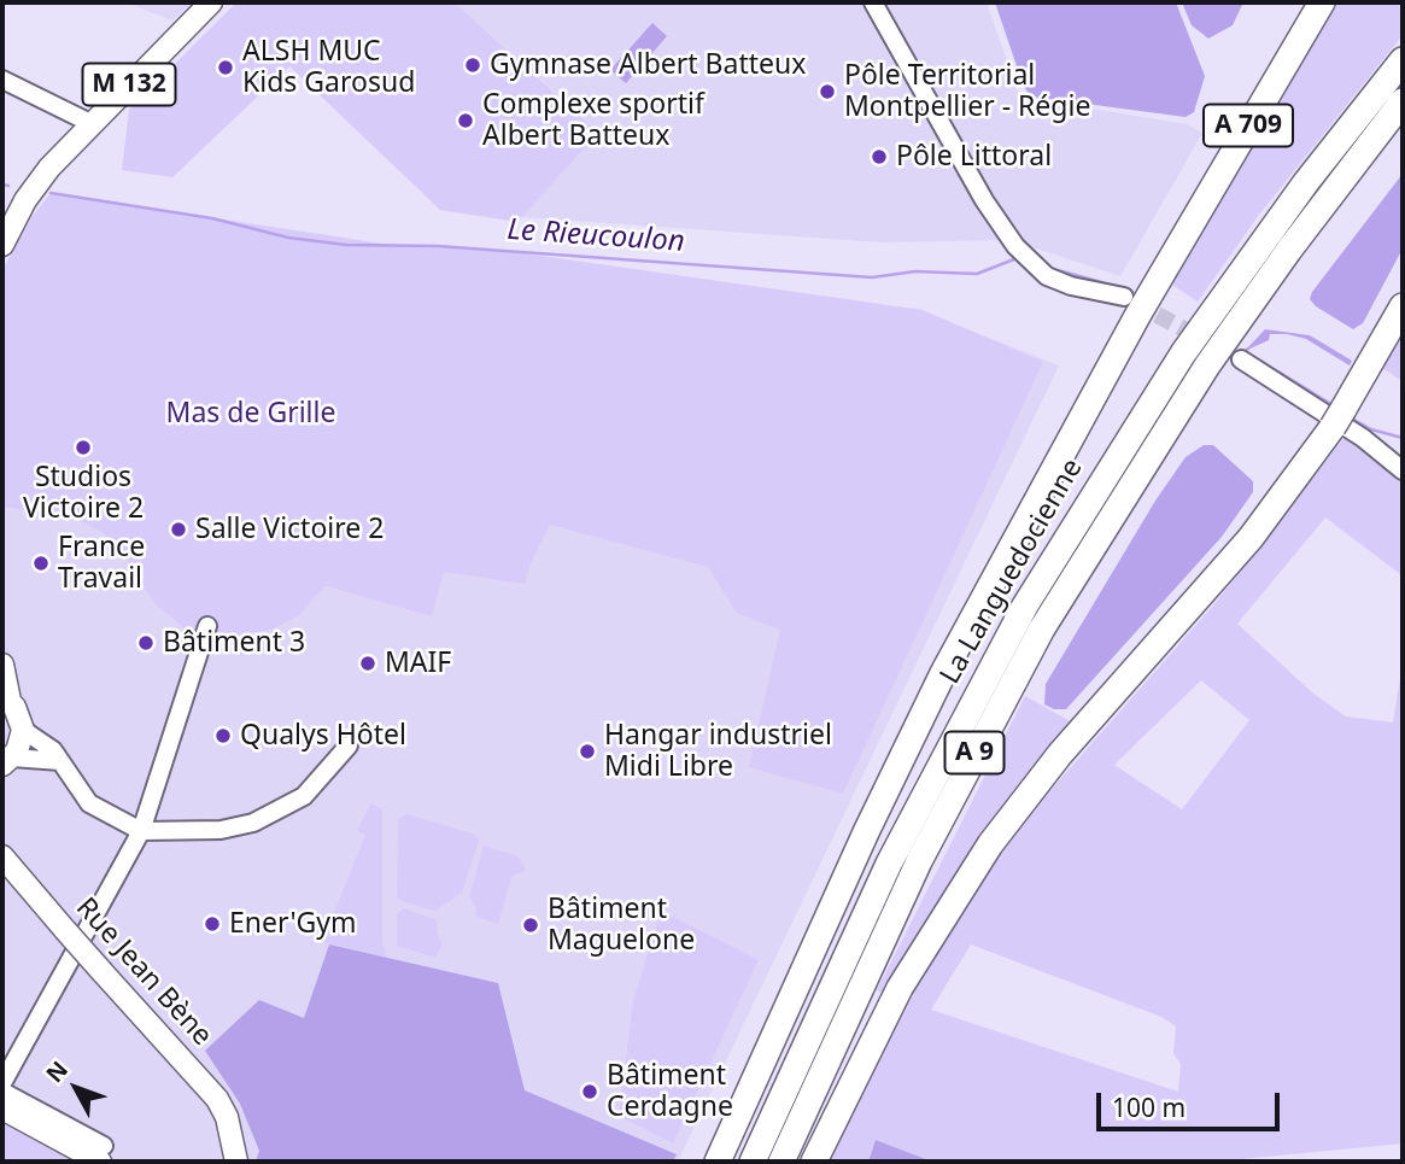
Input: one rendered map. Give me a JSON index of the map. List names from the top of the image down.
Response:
{
  "streets": {
    "highway": ["A 709", "La Languedocienne", "A 9"],
    "main road": ["M 132", "Rue Jean Bène"]
  },
  "water": ["Le Rieucoulon"],
  "parks": ["Mas de Grille"],
  "places": [
    "Gymnase Albert Batteux",
    "ALSH MUC Kids Garosud",
    "Pôle Territorial Montpellier - Régie",
    "Complexe sportif Albert Batteux",
    "Pôle Littoral",
    "Studios Victoire 2",
    "Salle Victoire 2",
    "France Travail",
    "Bâtiment 3",
    "MAIF",
    "Qualys Hôtel",
    "Hangar industriel Midi Libre",
    "Ener'Gym",
    "Bâtiment Maguelone",
    "Bâtiment Cerdagne"
  ],
  "scale_bar": "100 m",
  "north": "top left"
}
